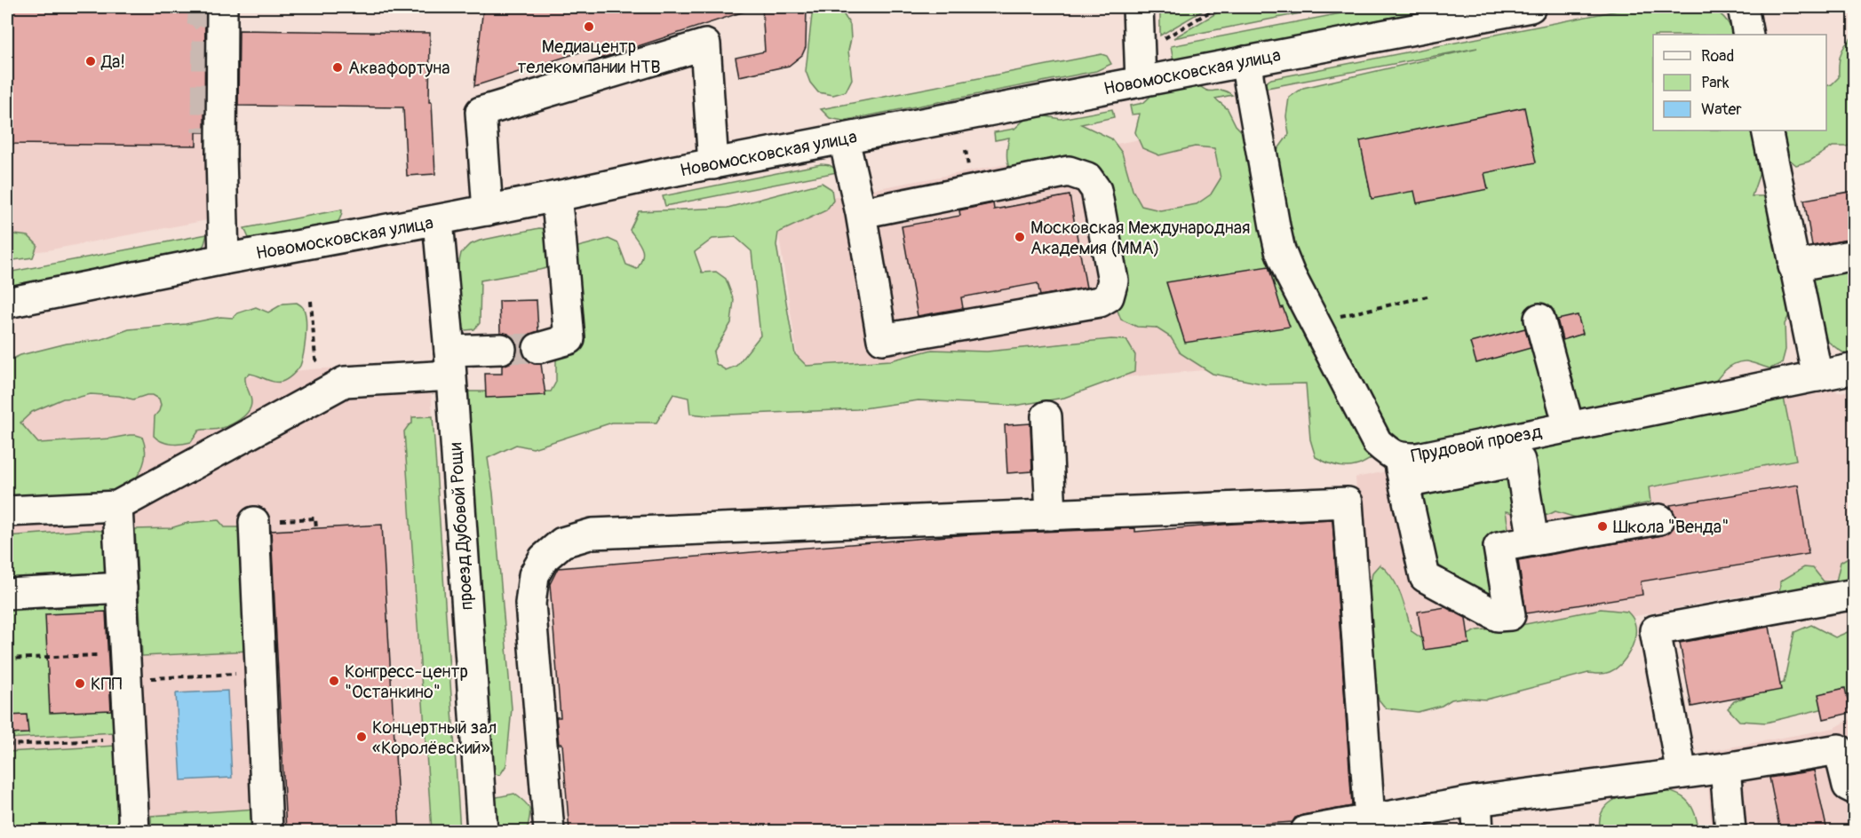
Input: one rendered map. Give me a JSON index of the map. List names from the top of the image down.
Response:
{
  "streets": {
    "street": ["Новомосковская улица", "Прудовой проезд", "проезд Дубовой Рощи"]
  },
  "crossings": [
    ["Новомосковская улица", "Прудовой проезд"],
    ["Новомосковская улица", "проезд Дубовой Рощи"]
  ],
  "places": [
    "Медиацентр телекомпании НТВ",
    "Да!",
    "Аквафортуна",
    "Московская Международная Академия (ММА)",
    "Школа \"Венда\"",
    "Конгресс-центр \"Останкино\"",
    "КПП",
    "Концертный зал «Королёвский»"
  ],
  "legend": ["Road", "Park", "Water"]
}
